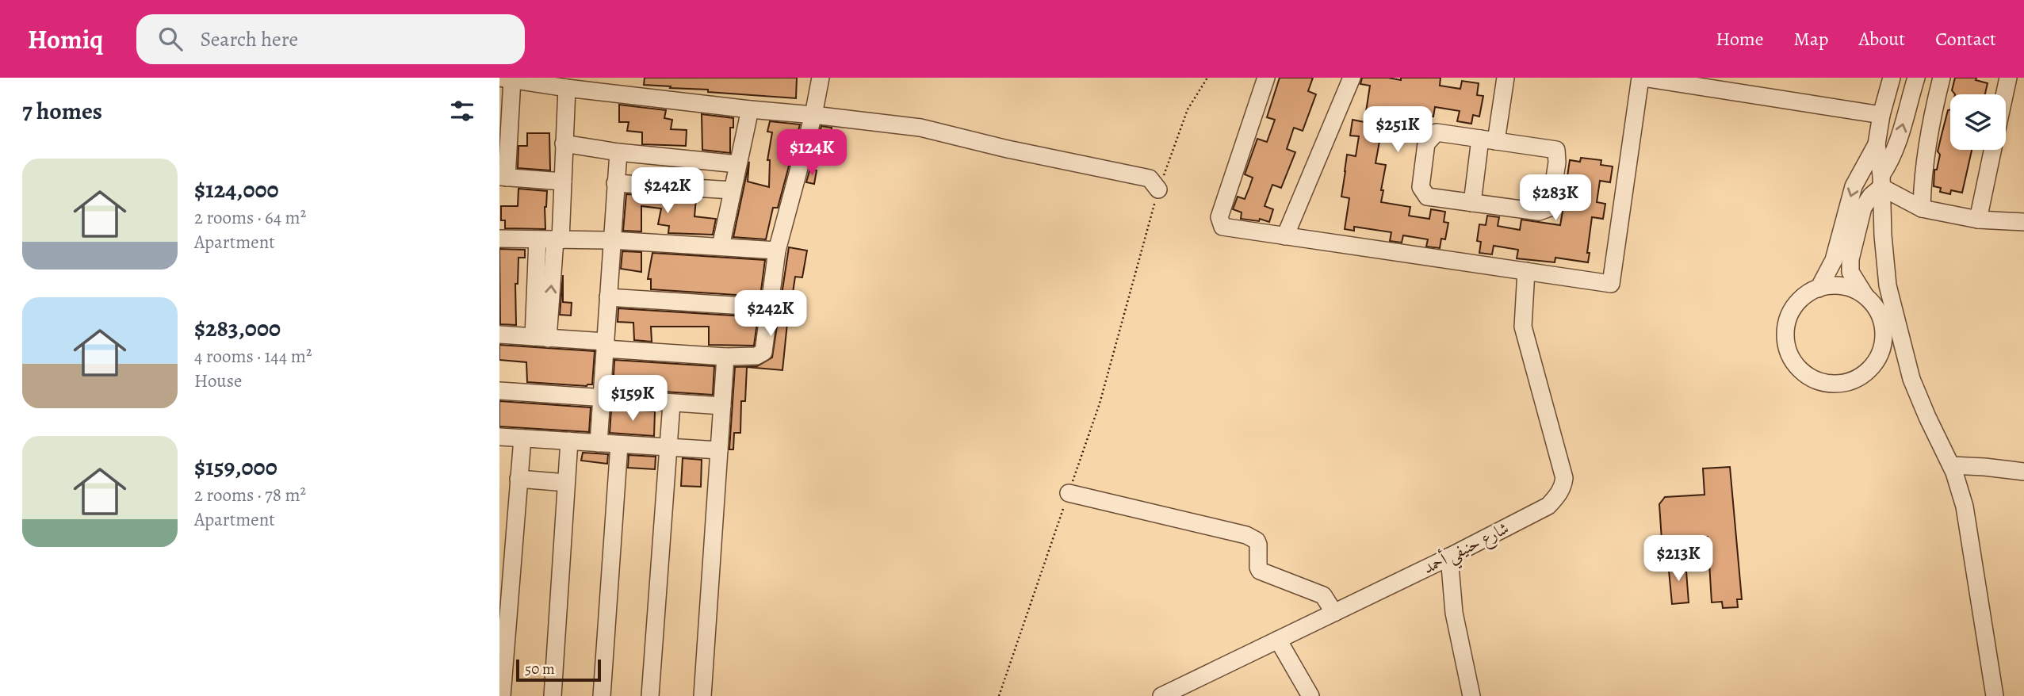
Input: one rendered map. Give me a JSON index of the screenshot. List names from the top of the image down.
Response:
{
  "streets": {
    "street": ["شارع حنيفي أحمد"]
  },
  "scale_bar": "50 m",
  "page": {
    "header": "Homiq",
    "search": "Search here",
    "nav": [
      "Home",
      "Map",
      "About",
      "Contact"
    ],
    "heading": "7 homes",
    "price": [
      "$251K",
      "$124K",
      "$242K",
      "$283K",
      "$242K",
      "$159K",
      "$213K"
    ],
    "list": [
      {
        "name": "$124,000",
        "note": "2 rooms · 64 m² · Apartment"
      },
      {
        "name": "$283,000",
        "note": "4 rooms · 144 m² · House"
      },
      {
        "name": "$159,000",
        "note": "2 rooms · 78 m² · Apartment"
      }
    ],
    "scale": "50 m"
  }
}
